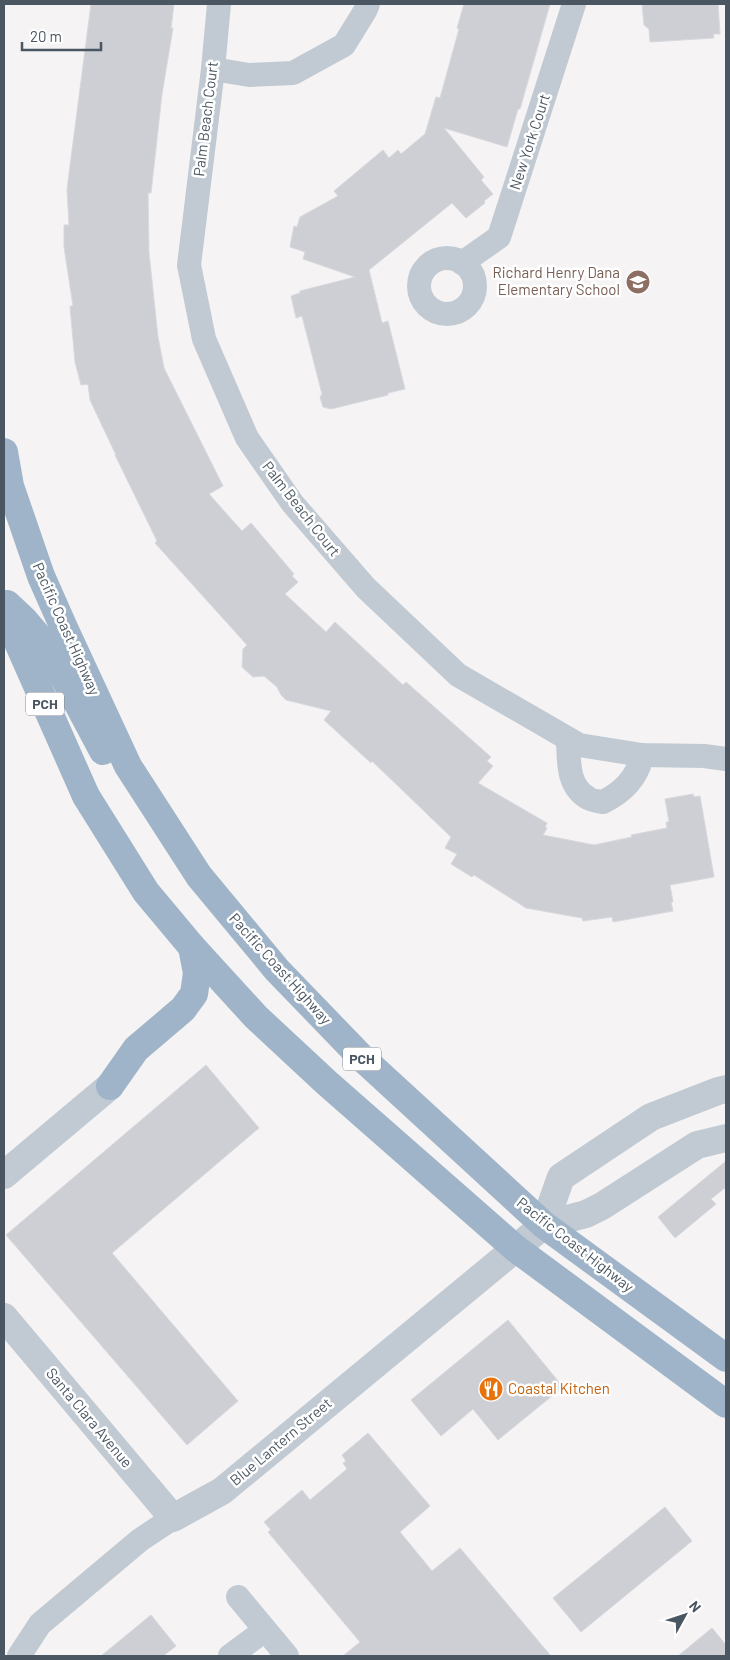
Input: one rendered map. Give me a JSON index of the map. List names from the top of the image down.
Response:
{
  "streets": {
    "highway": ["Pacific Coast Highway", "PCH"],
    "street": [
      "Palm Beach Court",
      "New York Court",
      "Santa Clara Avenue",
      "Blue Lantern Street"
    ]
  },
  "crossings": [
    ["Pacific Coast Highway", "Blue Lantern Street"],
    ["PCH", "Blue Lantern Street"],
    ["Santa Clara Avenue", "Blue Lantern Street"]
  ],
  "places": {
    "school or university": ["Richard Henry Dana Elementary School"],
    "restaurant": ["Coastal Kitchen"]
  },
  "scale_bar": "20 m",
  "north": "top right"
}
